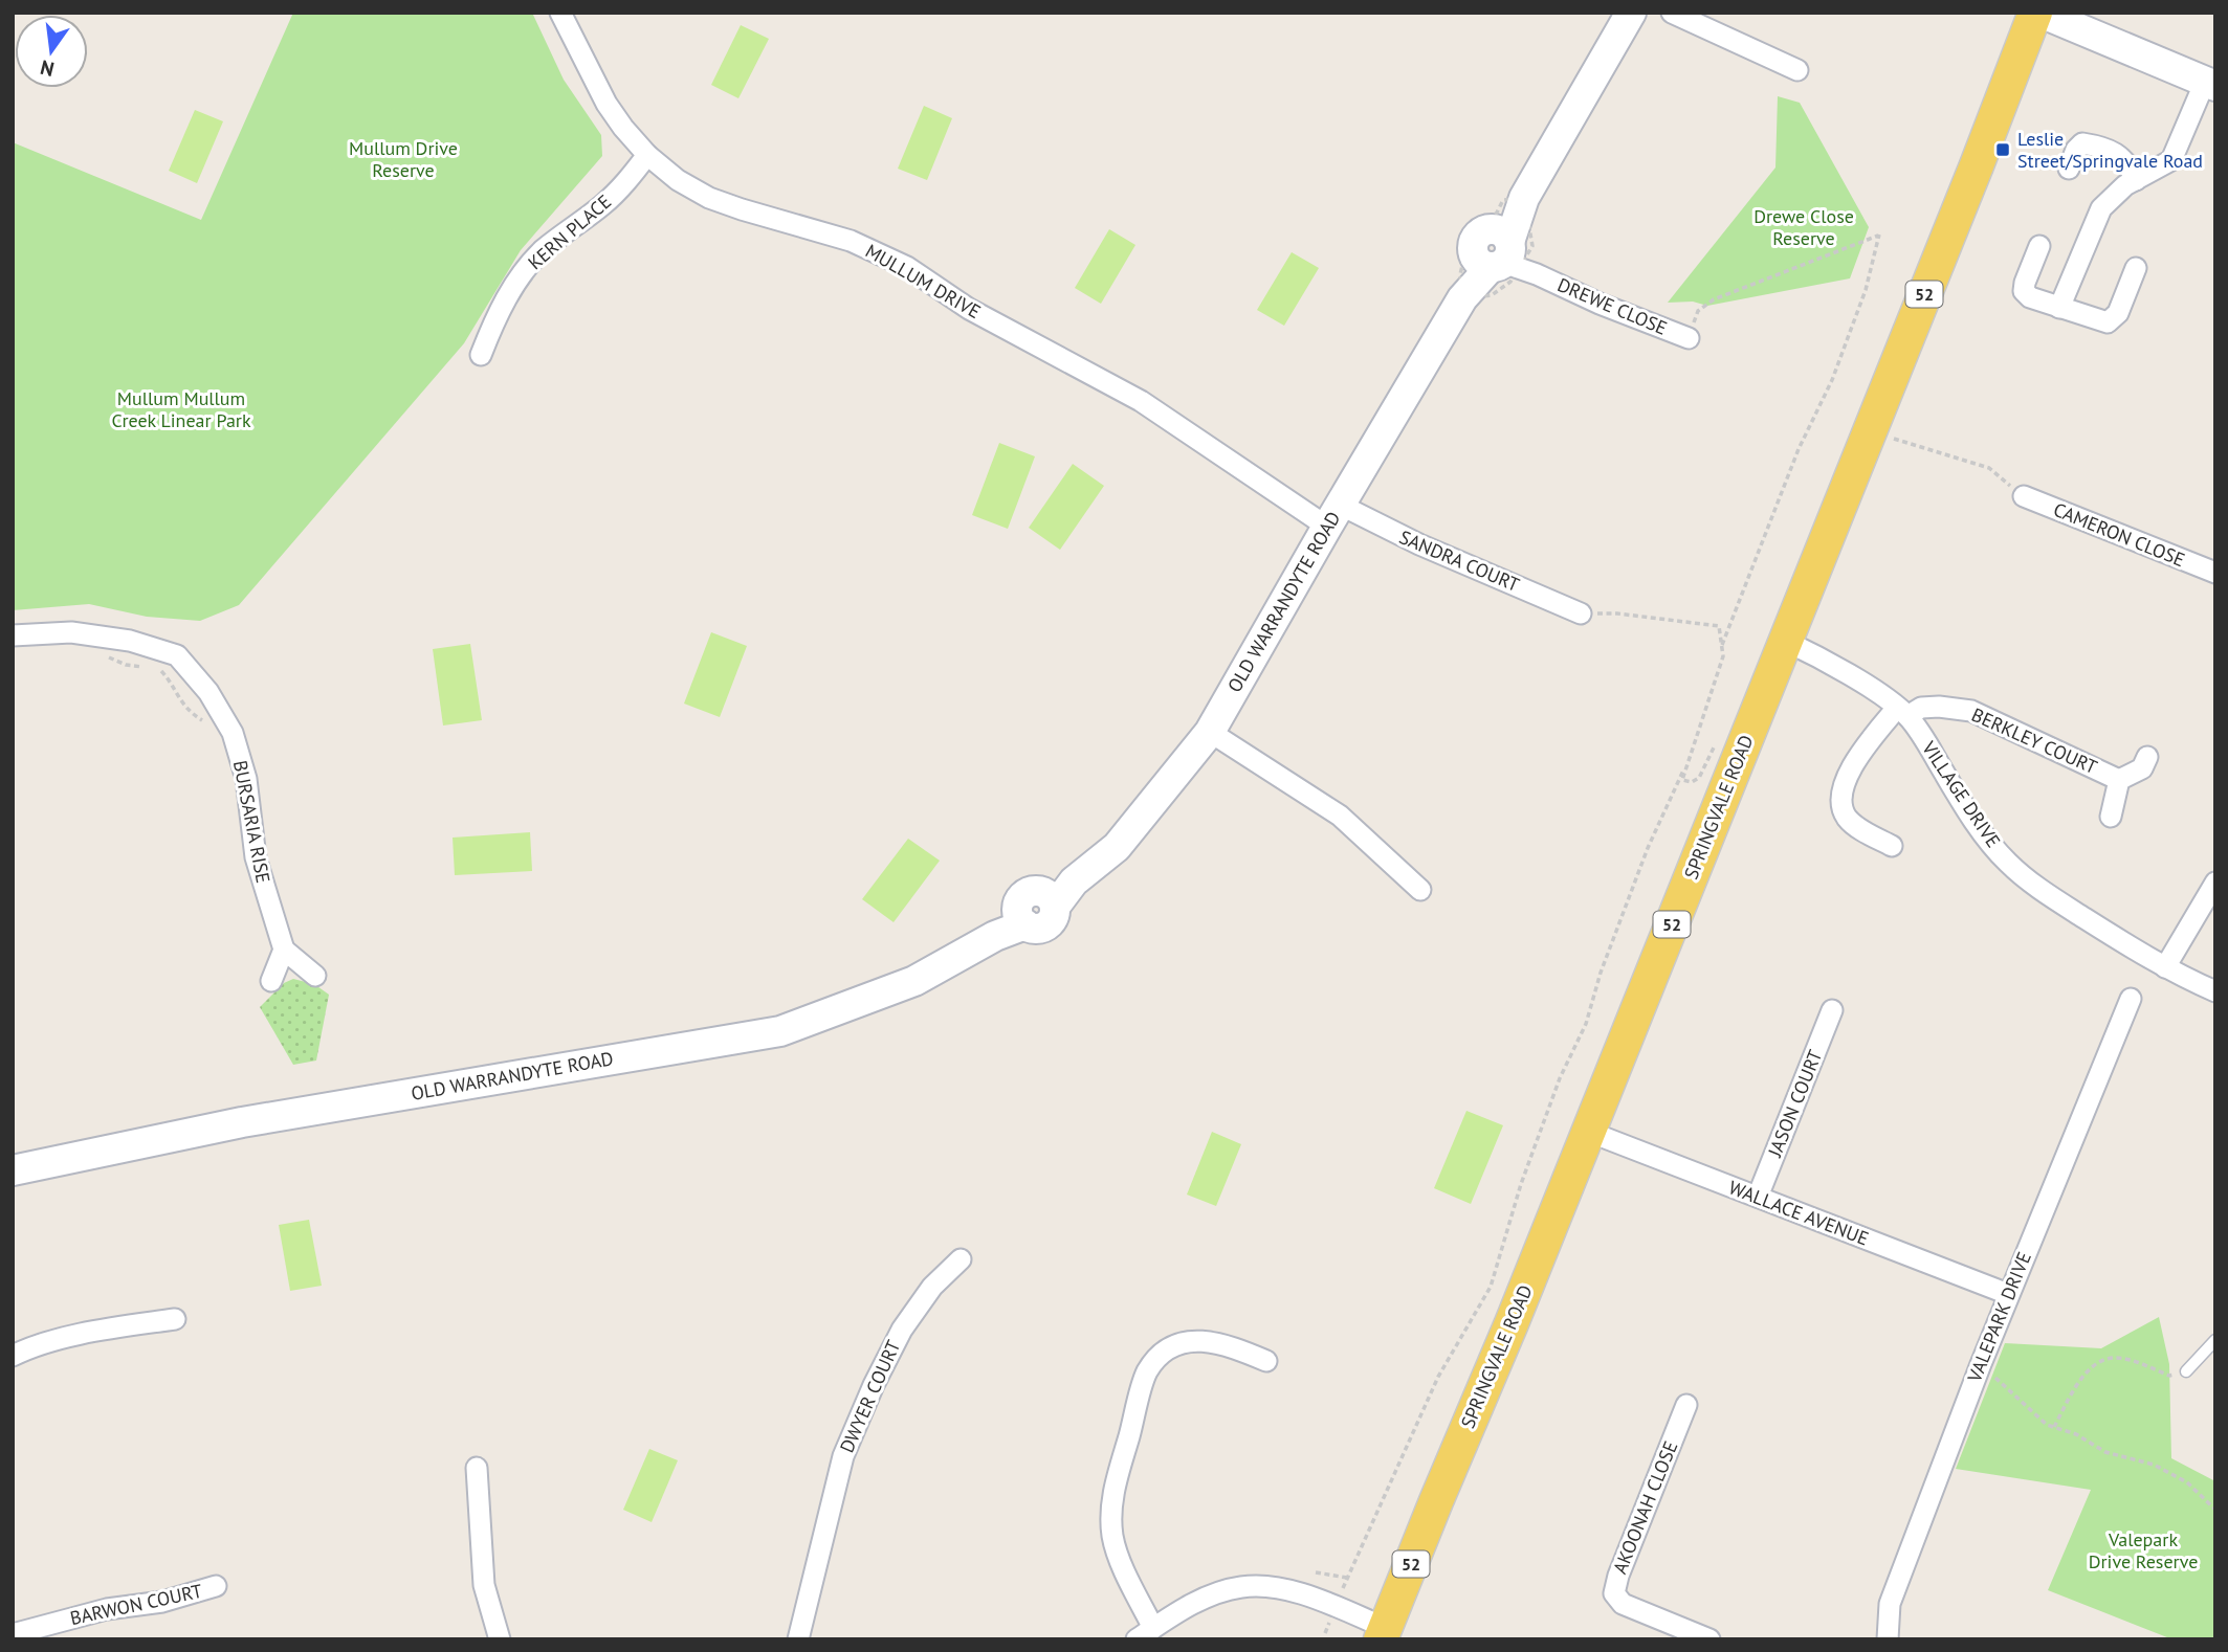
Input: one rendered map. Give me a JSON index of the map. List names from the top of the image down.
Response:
{
  "streets": {
    "main road": ["52", "OLD WARRANDYTE ROAD", "SPRINGVALE ROAD"],
    "street": [
      "KERN PLACE",
      "MULLUM DRIVE",
      "DREWE CLOSE",
      "CAMERON CLOSE",
      "SANDRA COURT",
      "BERKLEY COURT",
      "VILLAGE DRIVE",
      "BURSARIA RISE",
      "JASON COURT",
      "WALLACE AVENUE",
      "VALEPARK DRIVE",
      "DWYER COURT",
      "AKOONAH CLOSE",
      "BARWON COURT"
    ]
  },
  "crossings": [
    ["KERN PLACE", "MULLUM DRIVE"],
    ["MULLUM DRIVE", "SANDRA COURT"],
    ["MULLUM DRIVE", "OLD WARRANDYTE ROAD"],
    ["DREWE CLOSE", "OLD WARRANDYTE ROAD"],
    ["SANDRA COURT", "OLD WARRANDYTE ROAD"],
    ["BERKLEY COURT", "VILLAGE DRIVE"],
    ["VILLAGE DRIVE", "SPRINGVALE ROAD"],
    ["SPRINGVALE ROAD", "WALLACE AVENUE"],
    ["JASON COURT", "WALLACE AVENUE"],
    ["WALLACE AVENUE", "VALEPARK DRIVE"]
  ],
  "parks": [
    "Mullum Drive Reserve",
    "Drewe Close Reserve",
    "Mullum Mullum Creek Linear Park",
    "Valepark Drive Reserve"
  ],
  "places": {
    "transit": ["Leslie Street/Springvale Road"]
  },
  "north": "bottom"
}
